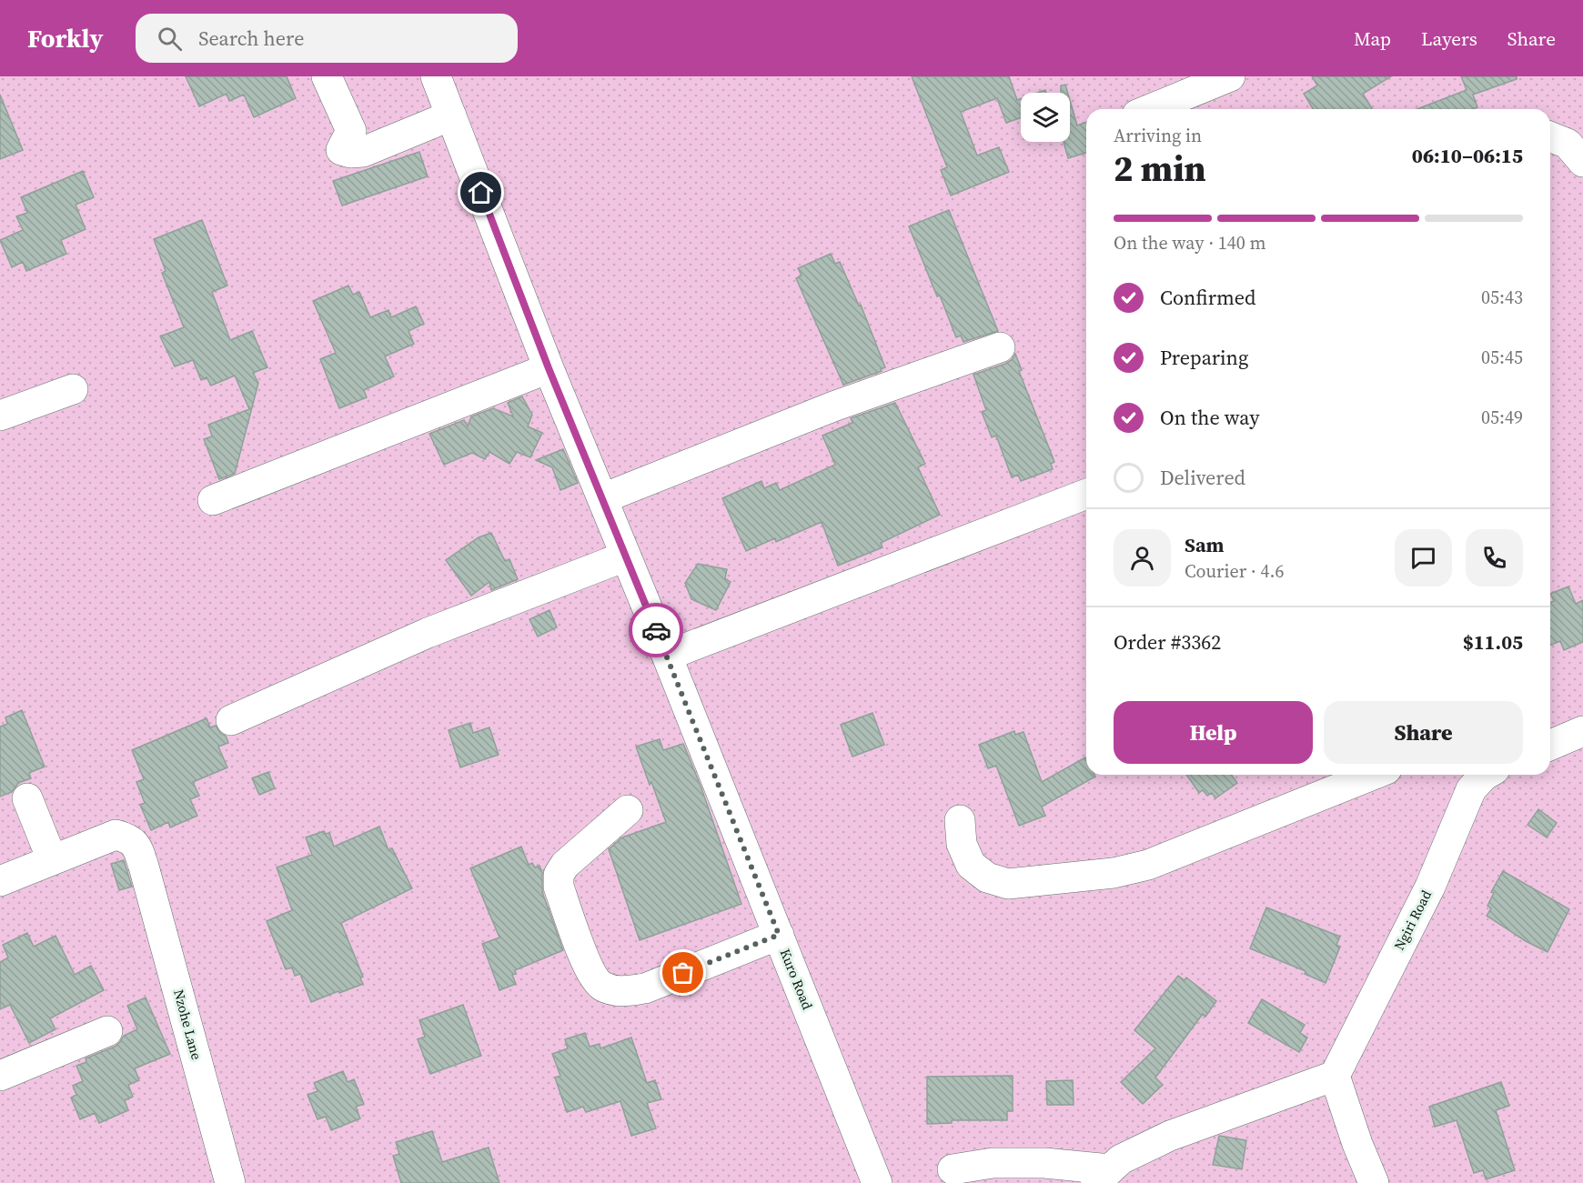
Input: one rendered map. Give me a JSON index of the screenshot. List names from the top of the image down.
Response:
{
  "streets": {
    "street": ["Ngiri Road", "Kuro Road", "Nzohe Lane"]
  },
  "page": {
    "header": "Forkly",
    "search": "Search here",
    "nav": ["Map", "Layers", "Share"],
    "heading": ["2 min", "Arriving in", "06:10–06:15"],
    "panel": [
      "Sam",
      "Courier · 4.6",
      "Order #3362",
      "$11.05"
    ],
    "bar": "On the way · 140 m",
    "list": [
      ["Confirmed", "05:43"],
      ["Preparing", "05:45"],
      ["On the way", "05:49"],
      "Delivered"
    ],
    "buttons": ["Help", "Share"]
  }
}
